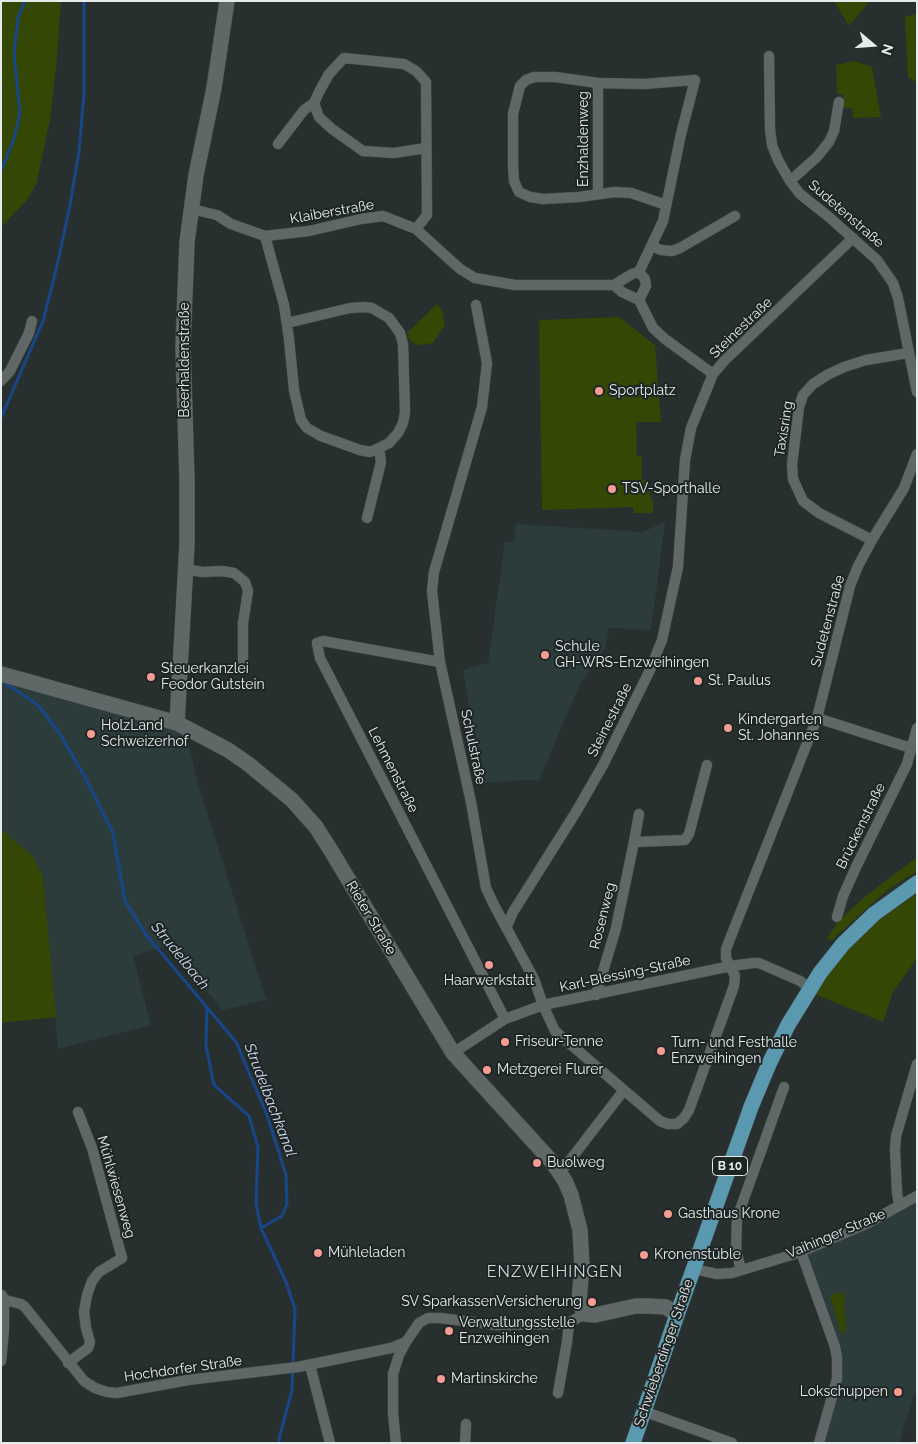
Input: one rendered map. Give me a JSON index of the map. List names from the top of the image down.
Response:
{
  "streets": {
    "main road": ["B 10", "Schwieberdinger Straße"],
    "street": [
      "Enzhaldenweg",
      "Klaiberstraße",
      "Sudetenstraße",
      "Steinestraße",
      "Beerhaldenstraße",
      "Taxisring",
      "Schulstraße",
      "Lehmenstraße",
      "Brückenstraße",
      "Rosenweg",
      "Rieter Straße",
      "Karl-Blessing-Straße",
      "Mühlwiesenweg",
      "Vaihinger Straße",
      "Hochdorfer Straße"
    ]
  },
  "crossings": [
    ["Klaiberstraße", "Beerhaldenstraße"],
    ["Sudetenstraße", "Steinestraße"],
    ["Sudetenstraße", "Taxisring"],
    ["Sudetenstraße", "Schulstraße"],
    ["Sudetenstraße", "Karl-Blessing-Straße"],
    ["Steinestraße", "Schulstraße"],
    ["Beerhaldenstraße", "Rieter Straße"],
    ["Schulstraße", "Lehmenstraße"],
    ["Schulstraße", "Karl-Blessing-Straße"],
    ["Lehmenstraße", "Karl-Blessing-Straße"],
    ["Rosenweg", "Karl-Blessing-Straße"],
    ["Rieter Straße", "Karl-Blessing-Straße"],
    ["Karl-Blessing-Straße", "Schwieberdinger Straße"],
    ["Mühlwiesenweg", "Hochdorfer Straße"],
    ["Vaihinger Straße", "Schwieberdinger Straße"]
  ],
  "districts": ["ENZWEIHINGEN"],
  "water": ["Strudelbach", "Strudelbachkanal"],
  "places": [
    "Sportplatz",
    "TSV-Sporthalle",
    "Schule GH-WRS-Enzweihingen",
    "Steuerkanzlei Feodor Gutstein",
    "St. Paulus",
    "Kindergarten St. Johannes",
    "HolzLand Schweizerhof",
    "Haarwerkstatt",
    "Friseur-Tenne",
    "Turn- und Festhalle Enzweihingen",
    "Metzgerei Flurer",
    "Buolweg",
    "Gasthaus Krone",
    "Mühleladen",
    "Kronenstüble",
    "SV SparkassenVersicherung",
    "Verwaltungsstelle Enzweihingen",
    "Martinskirche",
    "Lokschuppen"
  ],
  "north": "right"
}
